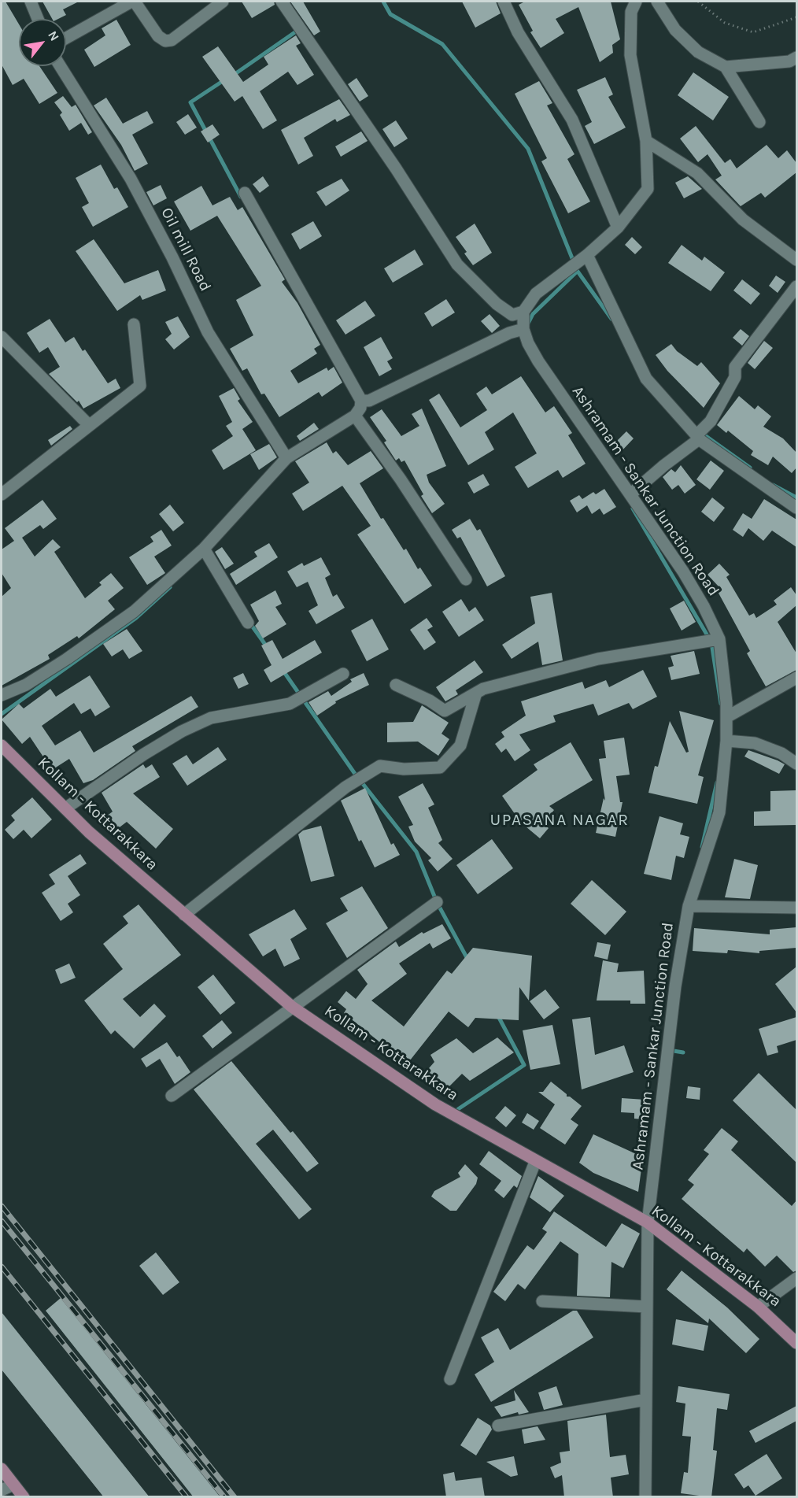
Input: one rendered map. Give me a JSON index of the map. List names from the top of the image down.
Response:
{
  "streets": {
    "main road": ["Kollam - Kottarakkara"],
    "street": ["Oil mill Road", "Ashramam - Sankar Junction Road"]
  },
  "crossings": [
    ["Ashramam - Sankar Junction Road", "Kollam - Kottarakkara"]
  ],
  "districts": ["UPASANA NAGAR"],
  "north": "top right"
}
